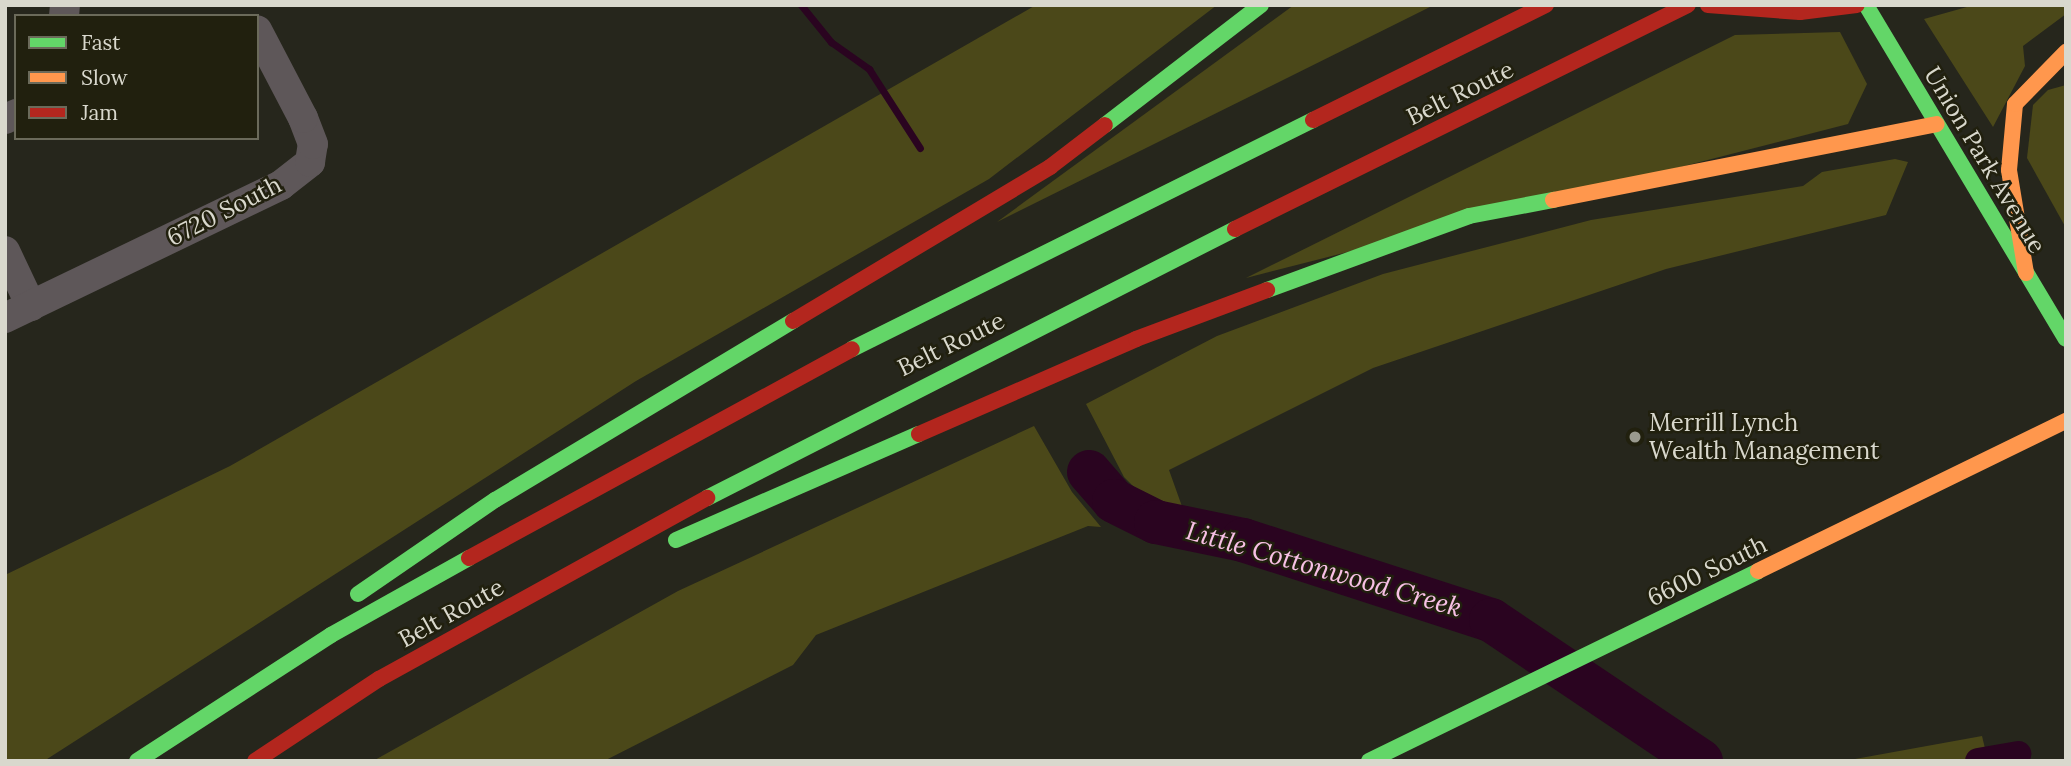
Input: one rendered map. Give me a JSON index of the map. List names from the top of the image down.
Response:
{
  "streets": {
    "main road": ["Belt Route", "Union Park Avenue", "6600 South"],
    "street": ["6720 South"]
  },
  "water": ["Little Cottonwood Creek"],
  "places": ["Merrill Lynch Wealth Management"],
  "legend": ["Fast", "Slow", "Jam"]
}
